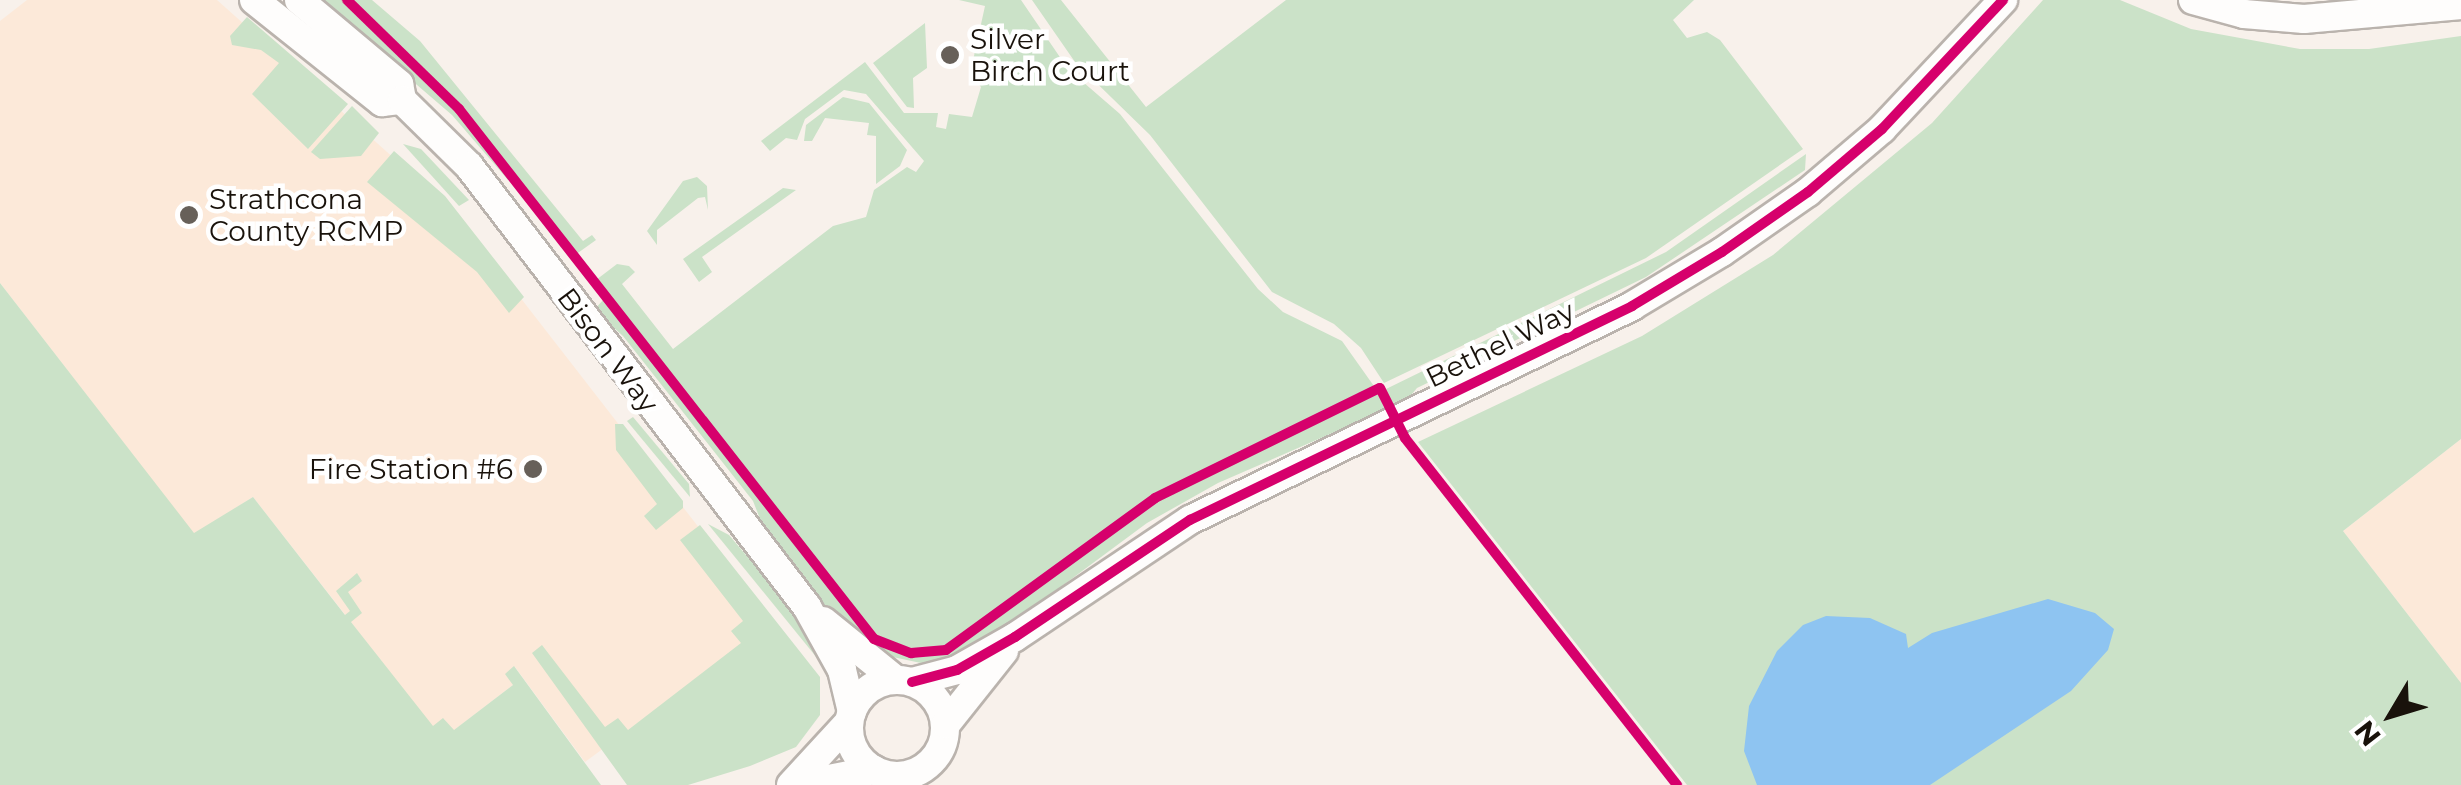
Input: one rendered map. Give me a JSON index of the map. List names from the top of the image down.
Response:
{
  "streets": {
    "street": ["Bethel Way", "Bison Way"]
  },
  "crossings": [
    ["Bethel Way", "Bison Way"]
  ],
  "places": ["Silver Birch Court", "Strathcona County RCMP", "Fire Station #6"],
  "north": "bottom left"
}
